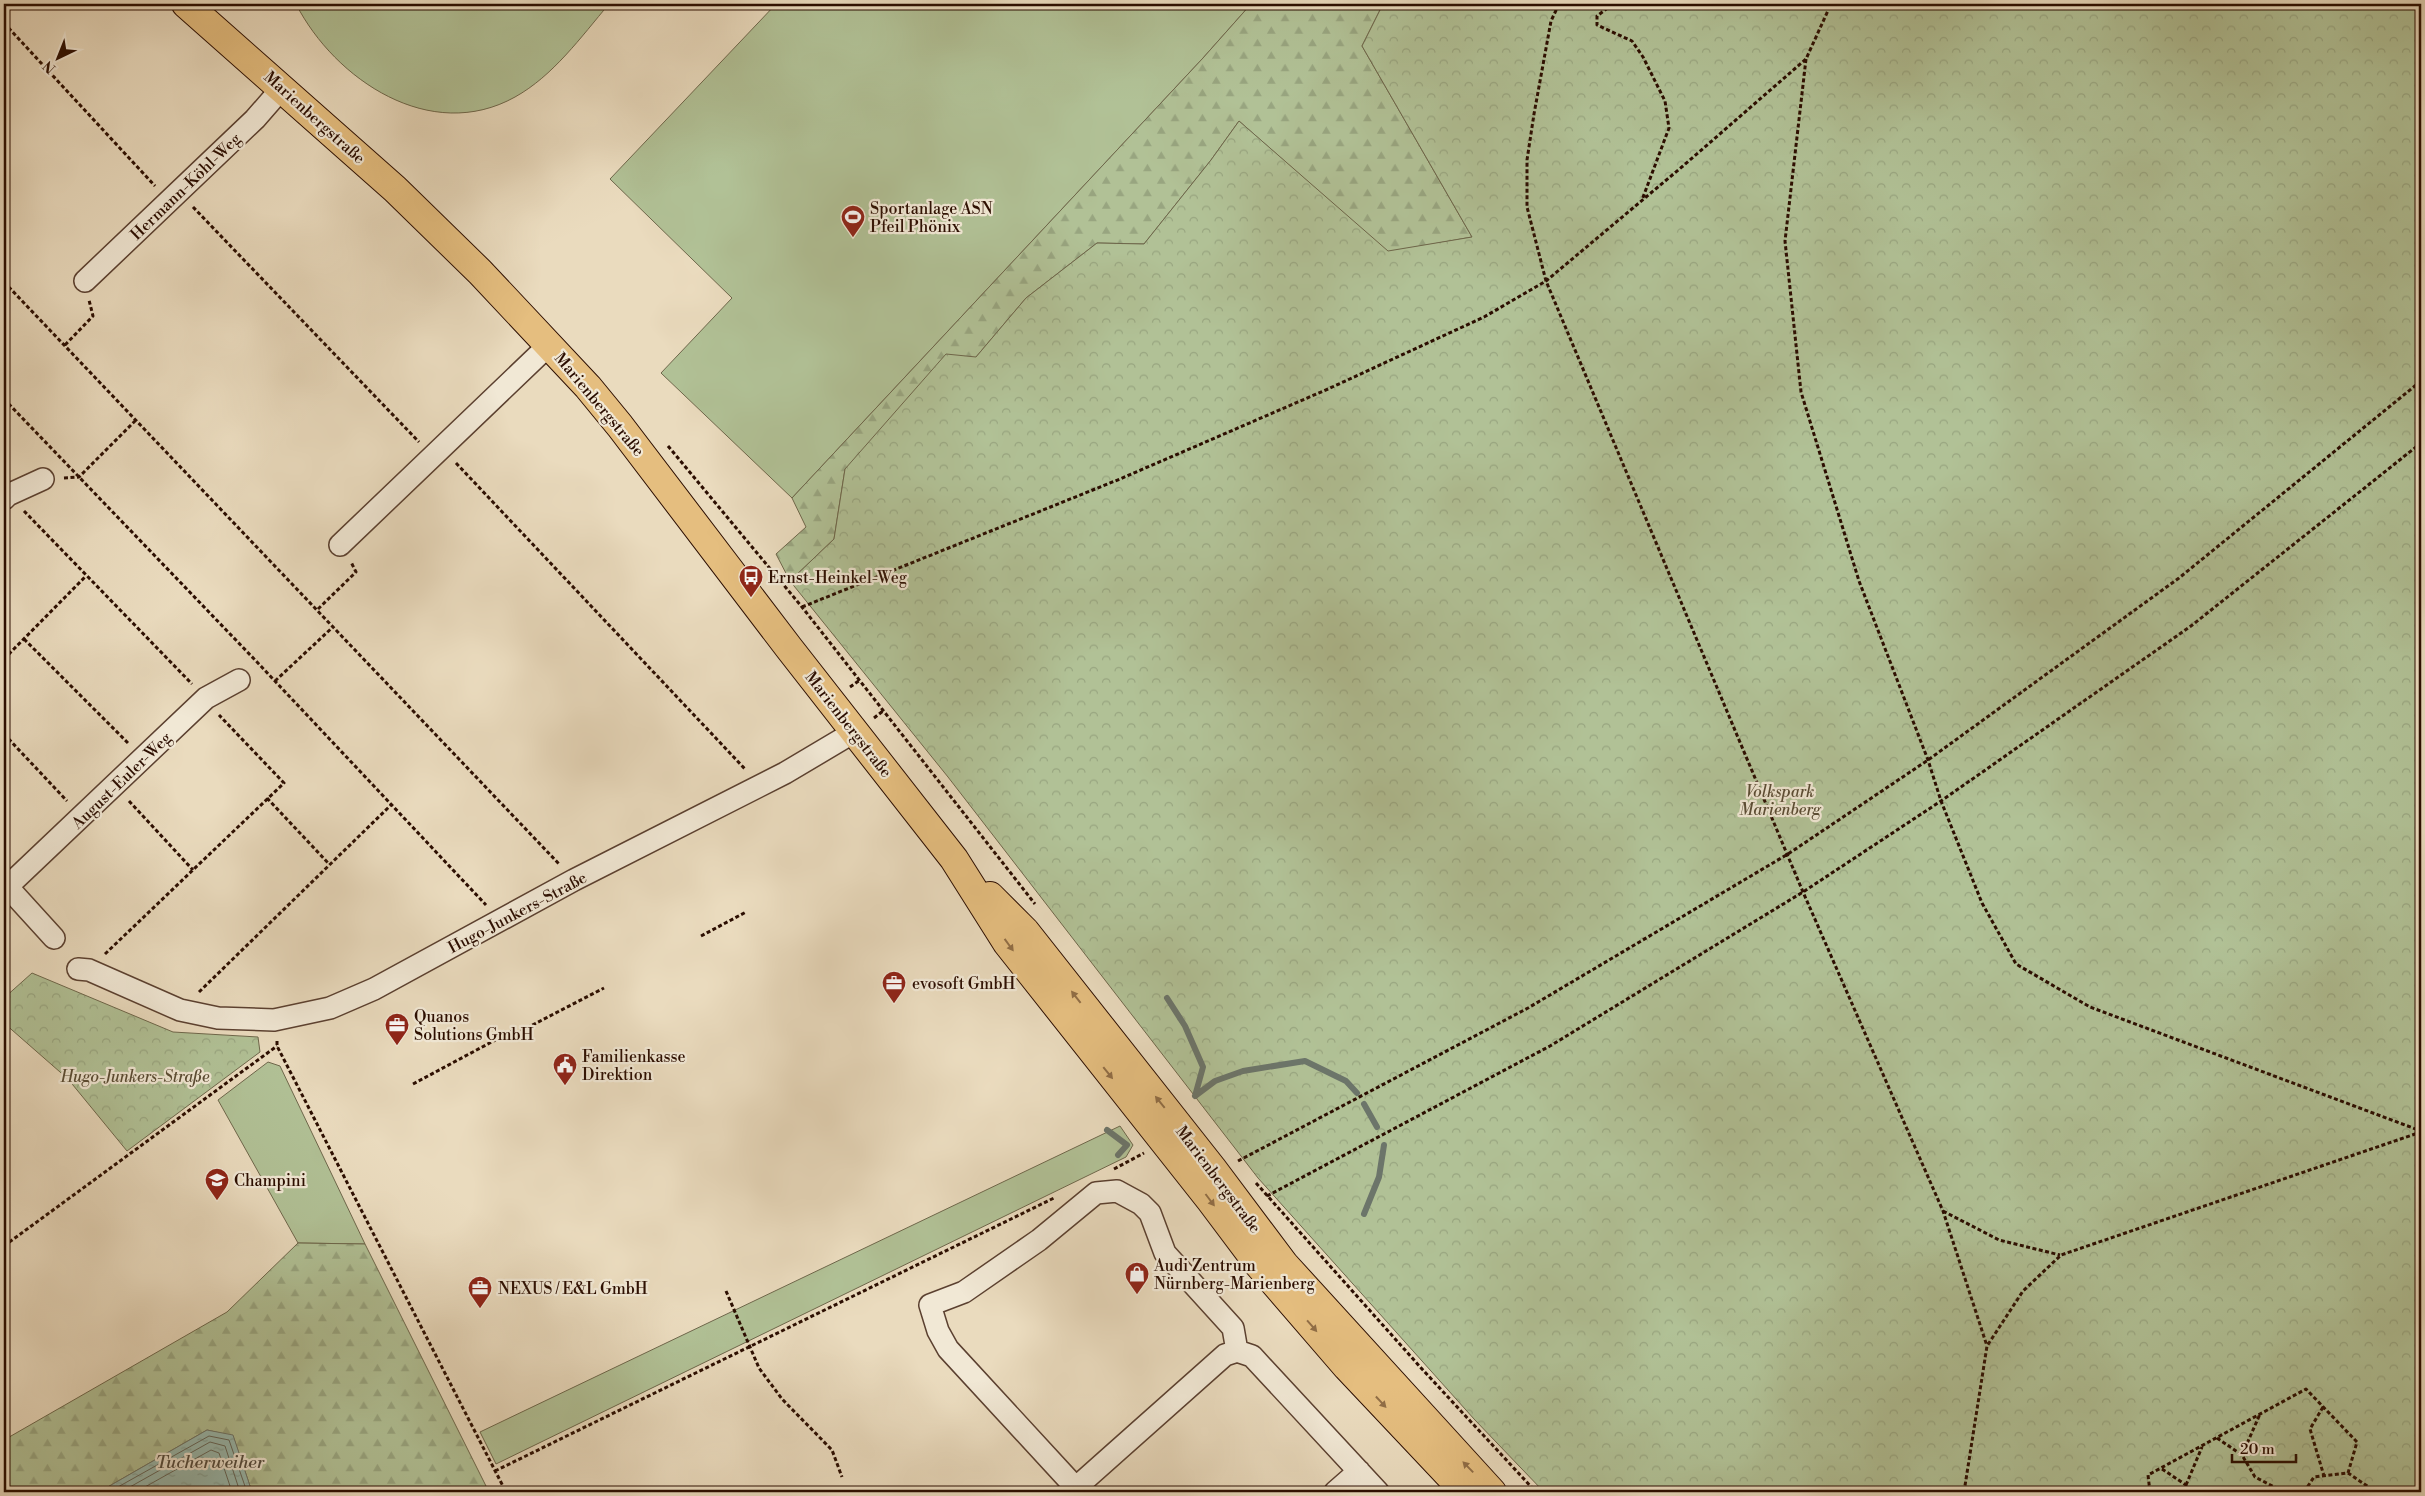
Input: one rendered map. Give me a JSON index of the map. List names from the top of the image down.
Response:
{
  "streets": {
    "main road": ["Marienbergstraße"],
    "street": ["Hermann-Köhl-Weg", "August-Euler-Weg", "Hugo-Junkers-Straße"]
  },
  "crossings": [
    ["Marienbergstraße", "Hermann-Köhl-Weg"],
    ["Marienbergstraße", "Hugo-Junkers-Straße"]
  ],
  "water": ["Tucherweiher"],
  "parks": ["Volkspark Marienberg", "Hugo-Junkers-Straße"],
  "places": {
    "sports": ["Sportanlage ASN Pfeil Phönix"],
    "bus stop": ["Ernst-Heinkel-Weg"],
    "office": ["evosoft GmbH", "Quanos Solutions GmbH", "NEXUS / E&L GmbH"],
    "public building": ["Familienkasse Direktion"],
    "school or university": ["Champini"],
    "shop": ["Audi Zentrum Nürnberg-Marienberg"]
  },
  "scale_bar": "20 m",
  "north": "bottom left"
}
